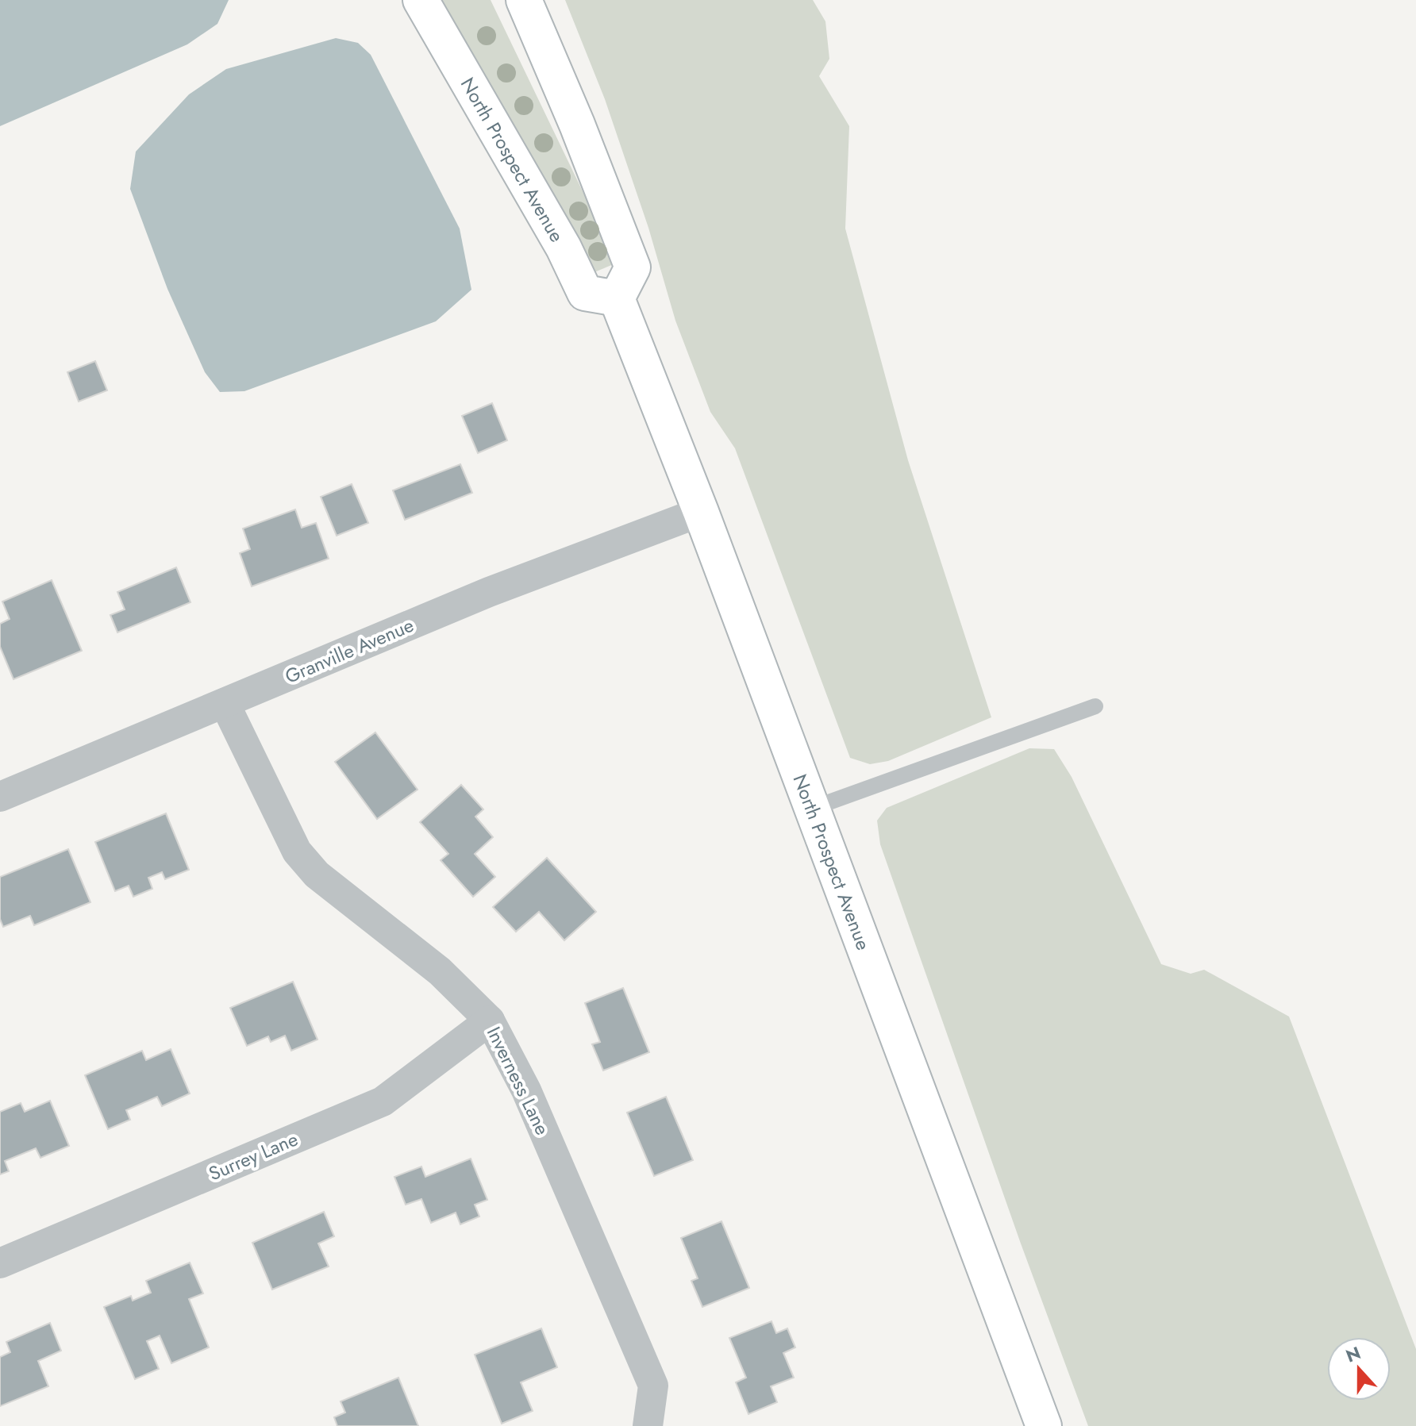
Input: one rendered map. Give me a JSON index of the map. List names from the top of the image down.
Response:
{
  "streets": {
    "main road": ["North Prospect Avenue"],
    "street": ["Granville Avenue", "Inverness Lane", "Surrey Lane"]
  },
  "crossings": [
    ["North Prospect Avenue", "Granville Avenue"],
    ["Granville Avenue", "Inverness Lane"],
    ["Inverness Lane", "Surrey Lane"]
  ],
  "north": "top"
}
